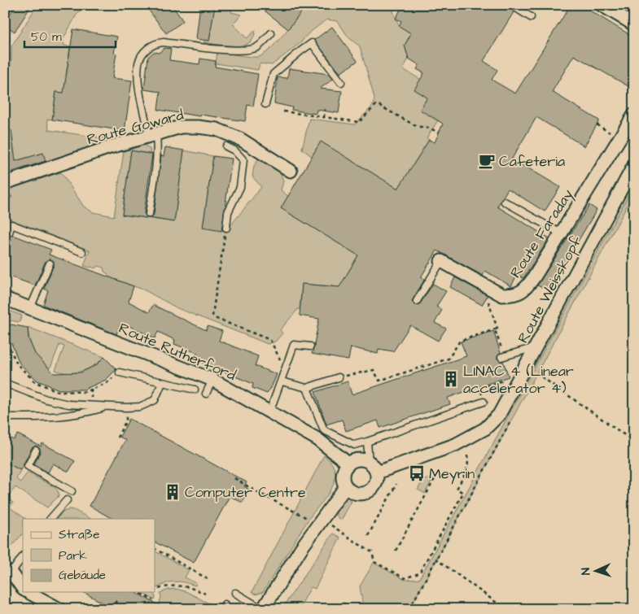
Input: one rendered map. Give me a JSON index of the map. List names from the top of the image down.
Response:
{
  "streets": {
    "street": [
      "Route Goward",
      "Route Faraday",
      "Route Weisskopf",
      "Route Rutherford"
    ]
  },
  "crossings": [
    ["Route Weisskopf", "Route Rutherford"]
  ],
  "places": {
    "cafe": ["Cafeteria"],
    "building": ["LINAC 4 (Linear accelerator 4)", "Computer Centre"],
    "bus stop": ["Meyrin"]
  },
  "legend": ["Straße", "Park", "Gebäude"],
  "scale_bar": "50 m",
  "north": "left"
}
